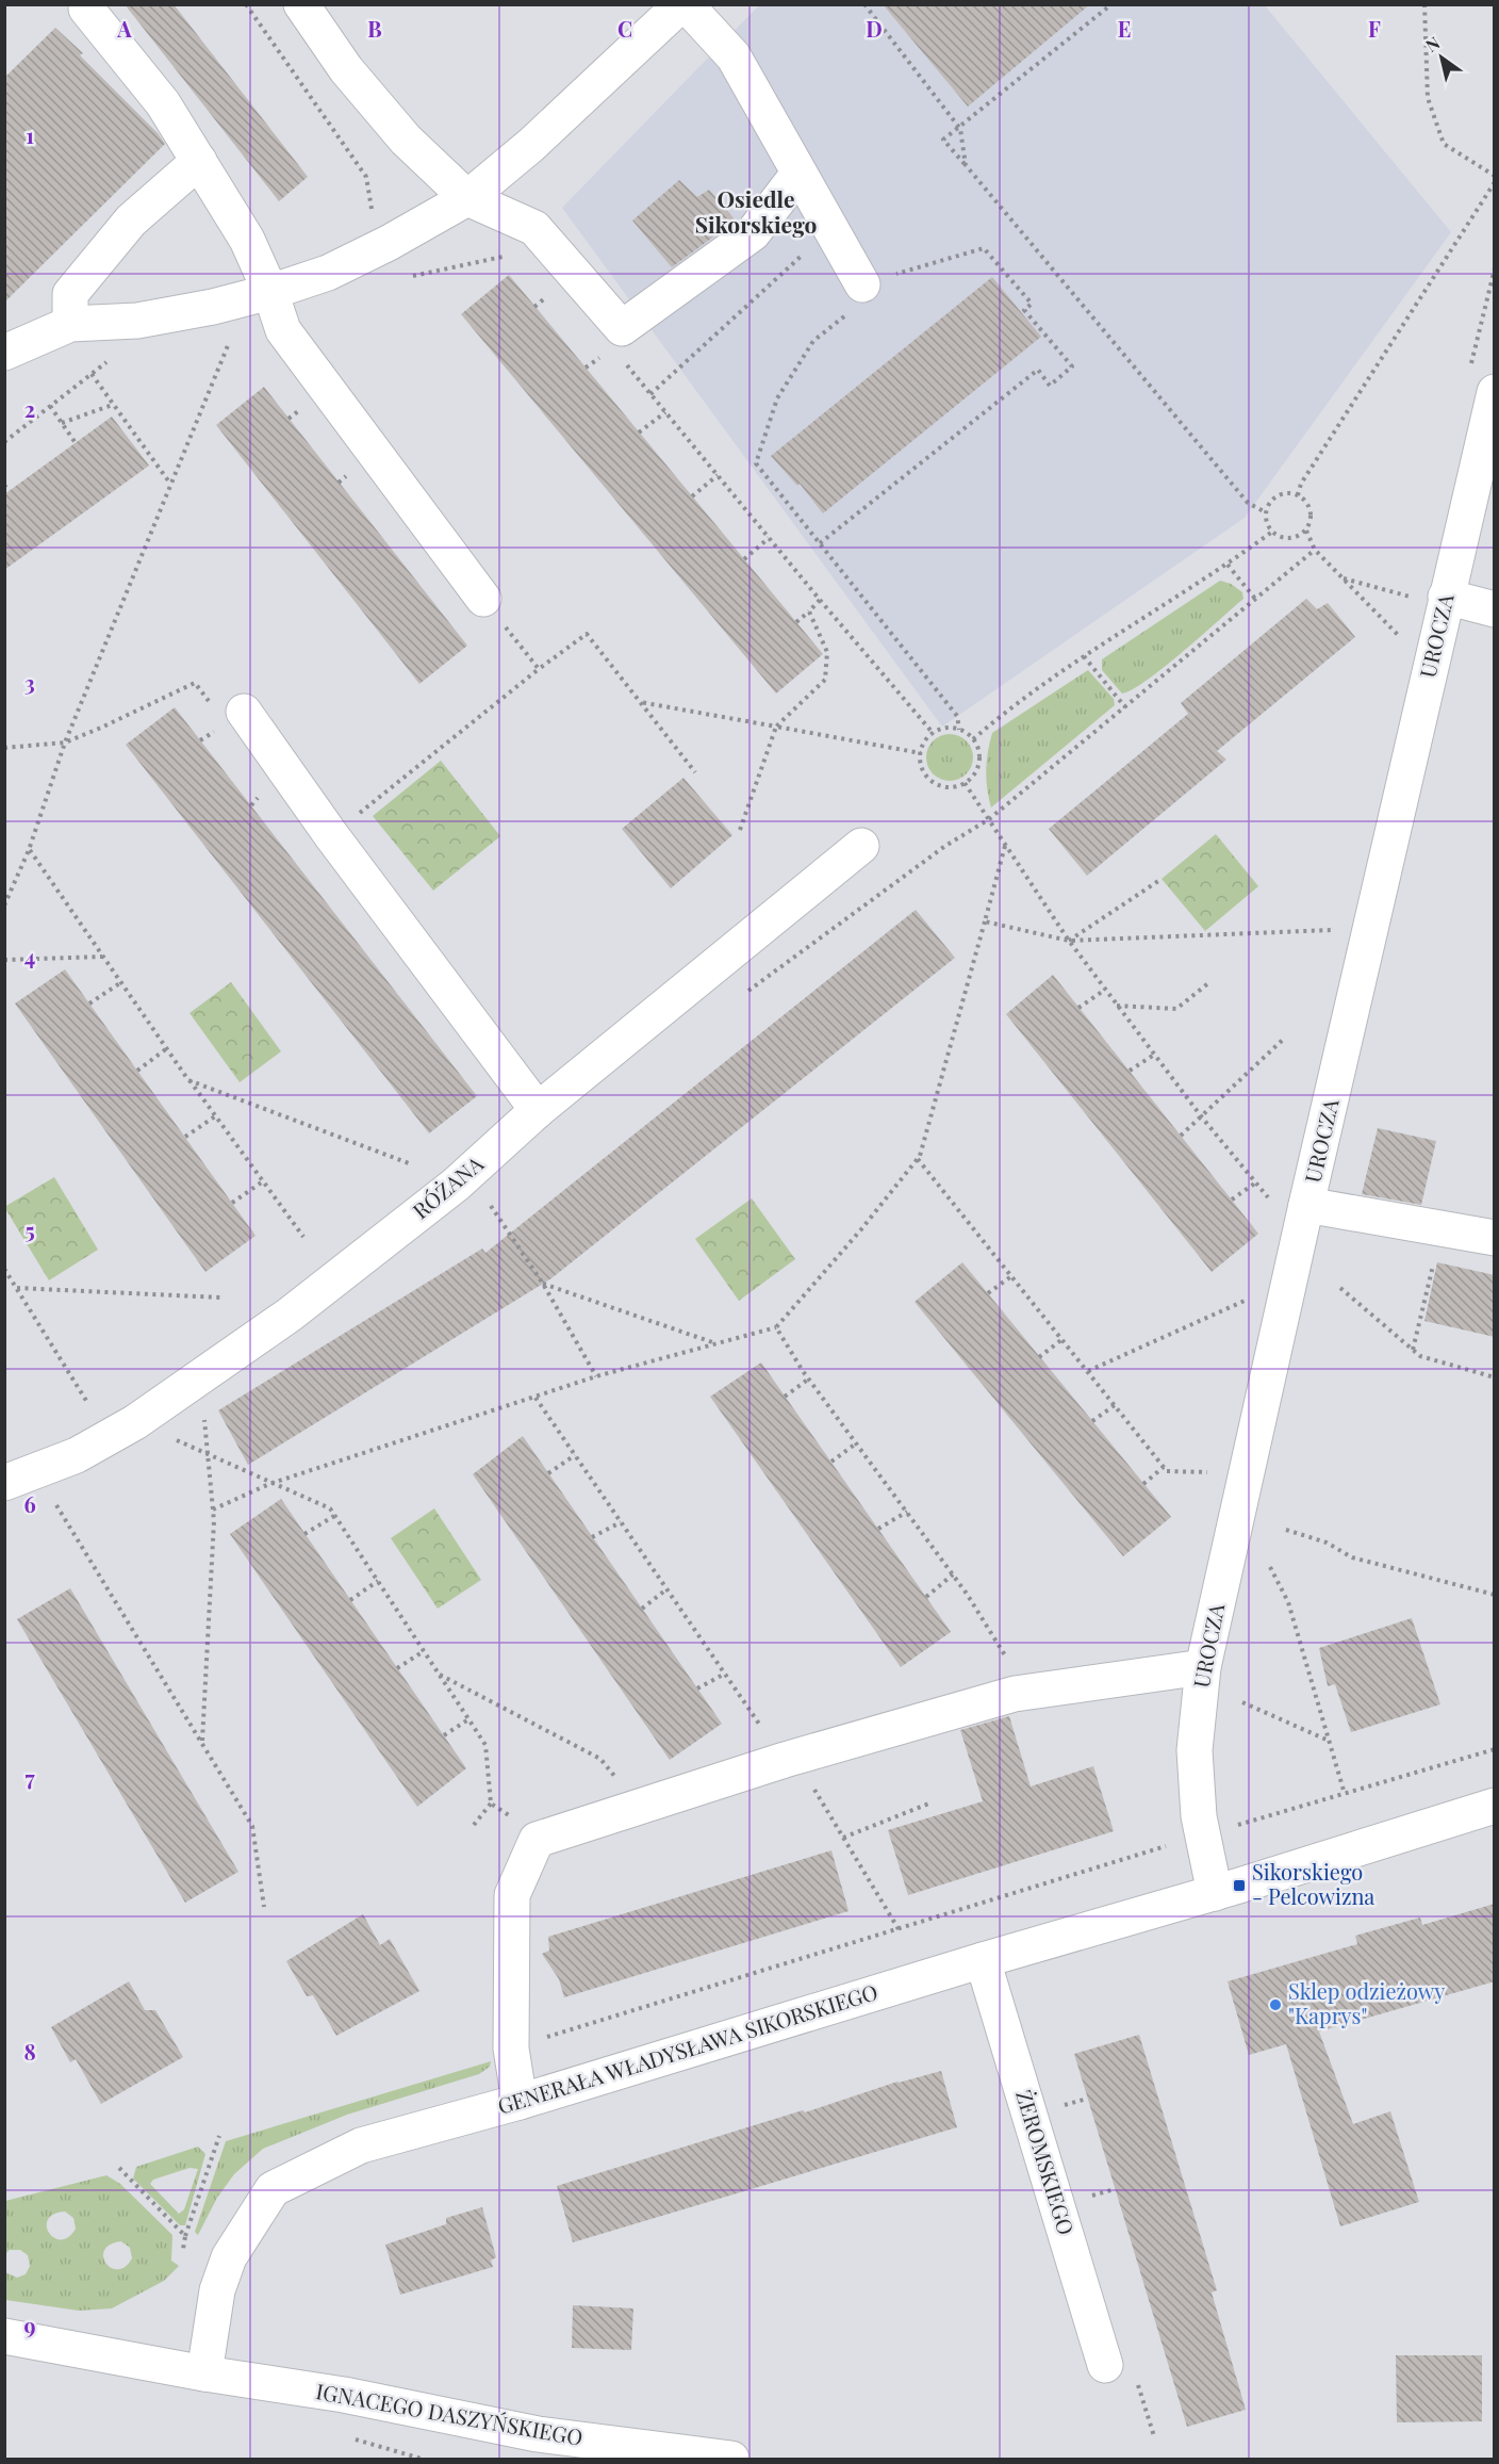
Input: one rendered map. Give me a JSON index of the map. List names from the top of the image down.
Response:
{
  "streets": {
    "street": [
      "UROCZA",
      "RÓŻANA",
      "GENERAŁA WŁADYSŁAWA SIKORSKIEGO",
      "ŻEROMSKIEGO",
      "IGNACEGO DASZYŃSKIEGO"
    ]
  },
  "crossings": [
    ["UROCZA", "GENERAŁA WŁADYSŁAWA SIKORSKIEGO"],
    ["GENERAŁA WŁADYSŁAWA SIKORSKIEGO", "ŻEROMSKIEGO"],
    ["GENERAŁA WŁADYSŁAWA SIKORSKIEGO", "IGNACEGO DASZYŃSKIEGO"]
  ],
  "districts": ["Osiedle Sikorskiego"],
  "places": {
    "transit": ["Sikorskiego - Pelcowizna"],
    "other": ["Sklep odzieżowy \"Kaprys\""]
  },
  "north": "top left",
  "grid": {
    "columns": [
      "A",
      "B",
      "C",
      "D",
      "E",
      "F"
    ],
    "rows": [
      "1",
      "2",
      "3",
      "4",
      "5",
      "6",
      "7",
      "8",
      "9"
    ]
  }
}
